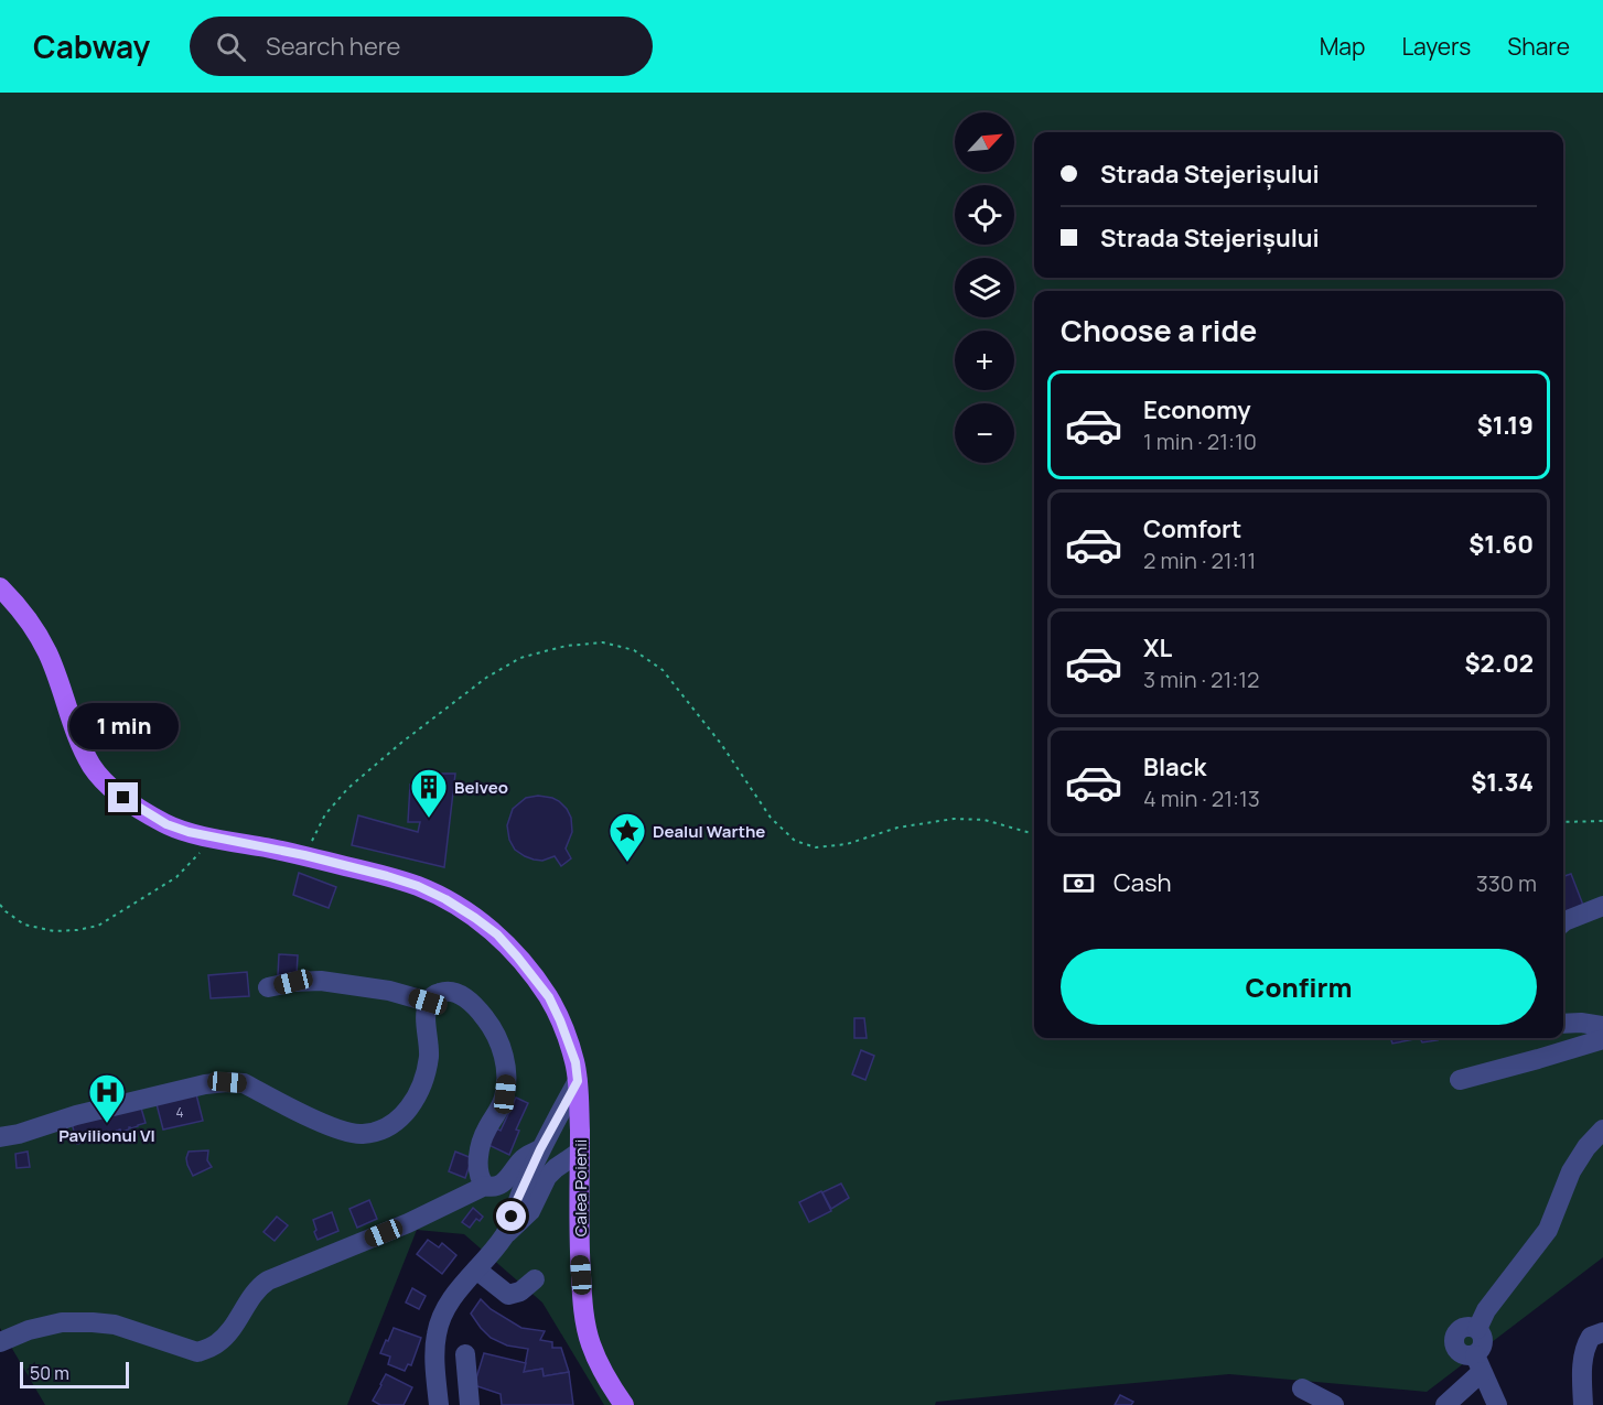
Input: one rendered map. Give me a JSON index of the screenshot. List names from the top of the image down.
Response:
{
  "streets": {
    "main road": ["Calea Poienii"]
  },
  "places": {
    "building": ["Belveo"],
    "place": ["Dealul Warthe"],
    "hospital": ["Pavilionul VI"]
  },
  "house_numbers": ["4"],
  "scale_bar": "50 m",
  "north": "top right",
  "page": {
    "header": "Cabway",
    "search": "Search here",
    "nav": ["Map", "Layers", "Share"],
    "map_buttons": ["+", "−"],
    "banner": ["Strada Stejerișului", "Strada Stejerișului"],
    "heading": "Choose a ride",
    "list": [
      {
        "name": "Economy",
        "note": "1 min · 21:10",
        "value": "$1.19"
      },
      {
        "name": "Comfort",
        "note": "2 min · 21:11",
        "value": "$1.60"
      },
      {
        "name": "XL",
        "note": "3 min · 21:12",
        "value": "$2.02"
      },
      {
        "name": "Black",
        "note": "4 min · 21:13",
        "value": "$1.34"
      }
    ],
    "bubble": "1 min",
    "pay": ["Cash", "330 m"],
    "buttons": "Confirm",
    "scale": "50 m"
  }
}
